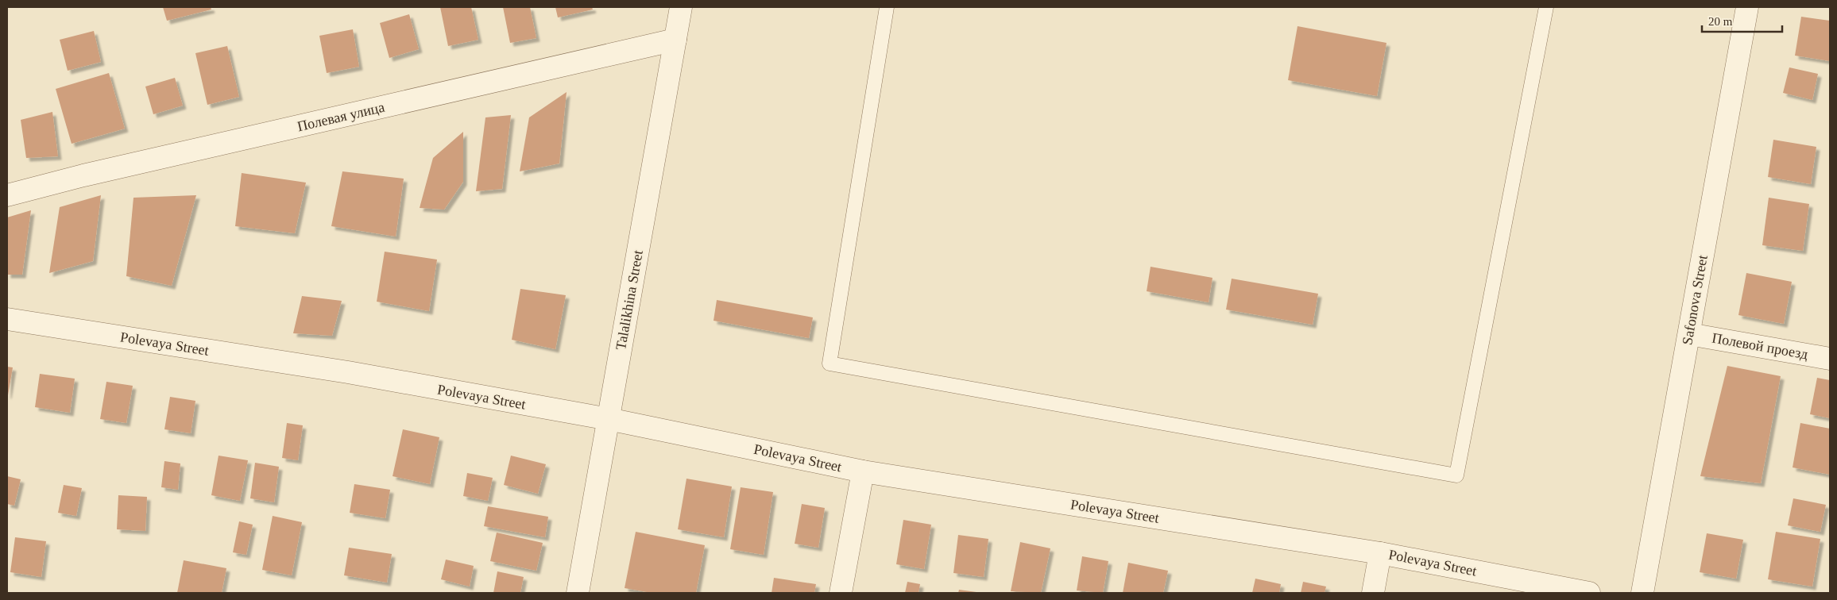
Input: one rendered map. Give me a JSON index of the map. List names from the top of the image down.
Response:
{
  "streets": {
    "street": [
      "Полевая улица",
      "Talalikhina Street",
      "Safonova Street",
      "Polevaya Street",
      "Полевой проезд"
    ]
  },
  "crossings": [
    ["Полевая улица", "Talalikhina Street"],
    ["Talalikhina Street", "Polevaya Street"],
    ["Safonova Street", "Полевой проезд"]
  ],
  "scale_bar": "20 m"
}
